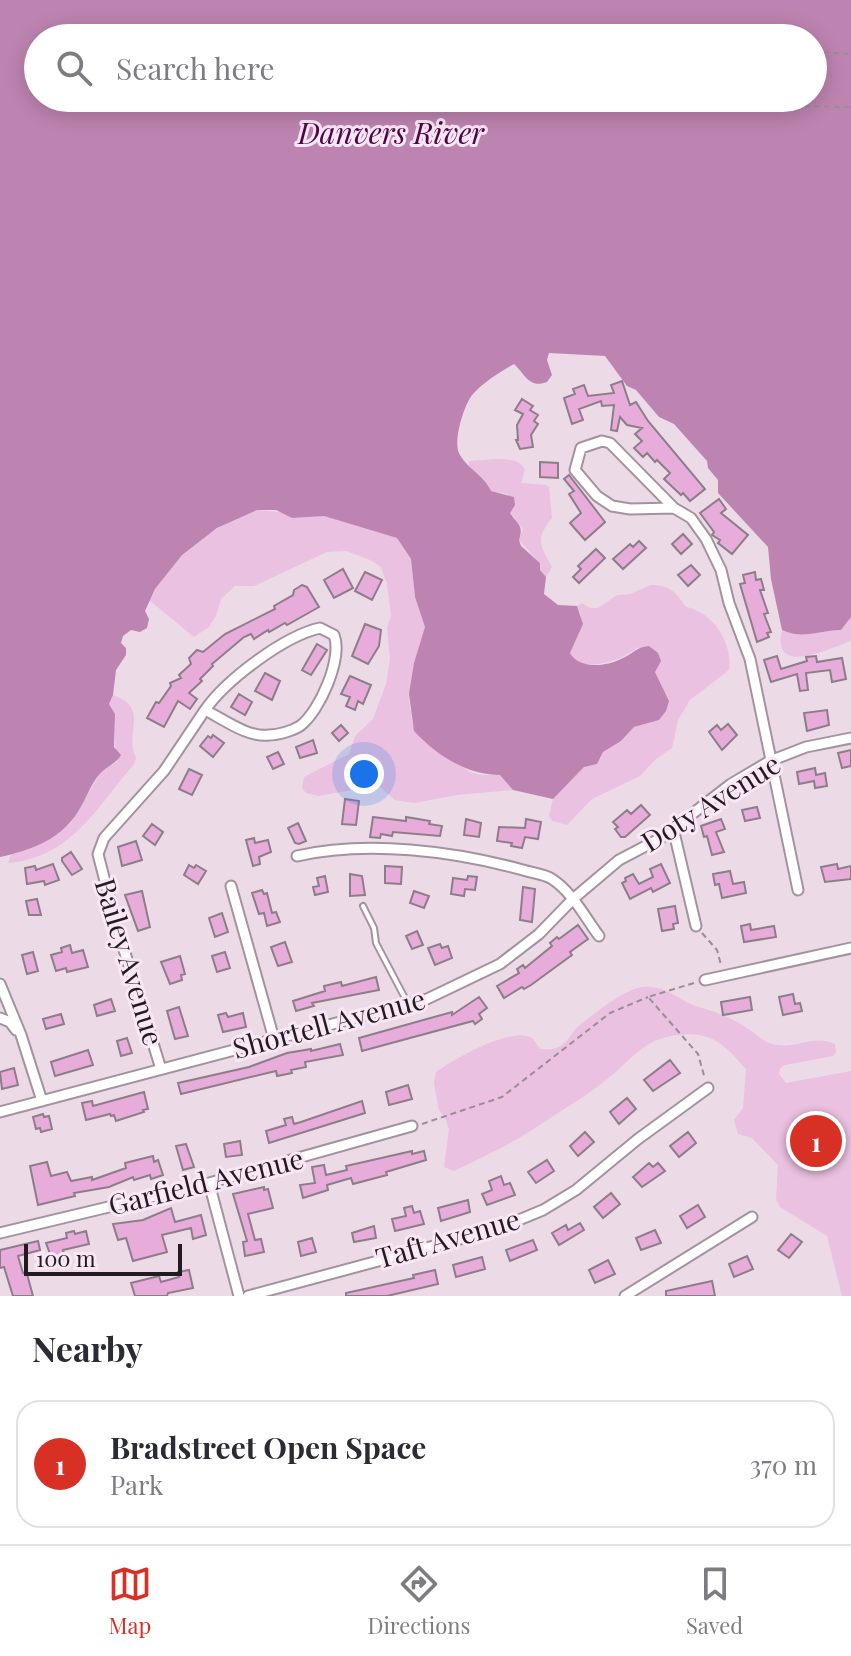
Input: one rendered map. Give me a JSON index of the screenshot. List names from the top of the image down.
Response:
{
  "streets": {
    "street": [
      "Doty Avenue",
      "Bailey Avenue",
      "Shortell Avenue",
      "Garfield Avenue",
      "Taft Avenue"
    ]
  },
  "crossings": [
    ["Doty Avenue", "Shortell Avenue"],
    ["Bailey Avenue", "Shortell Avenue"]
  ],
  "water": ["Danvers River"],
  "scale_bar": "100 m",
  "page": {
    "search": "Search here",
    "pins": "1",
    "scale": "100 m",
    "heading": "Nearby",
    "list": [
      {
        "mark": "1",
        "name": "Bradstreet Open Space",
        "note": "Park",
        "value": "370 m"
      }
    ],
    "nav": ["Map", "Directions", "Saved"]
  }
}
